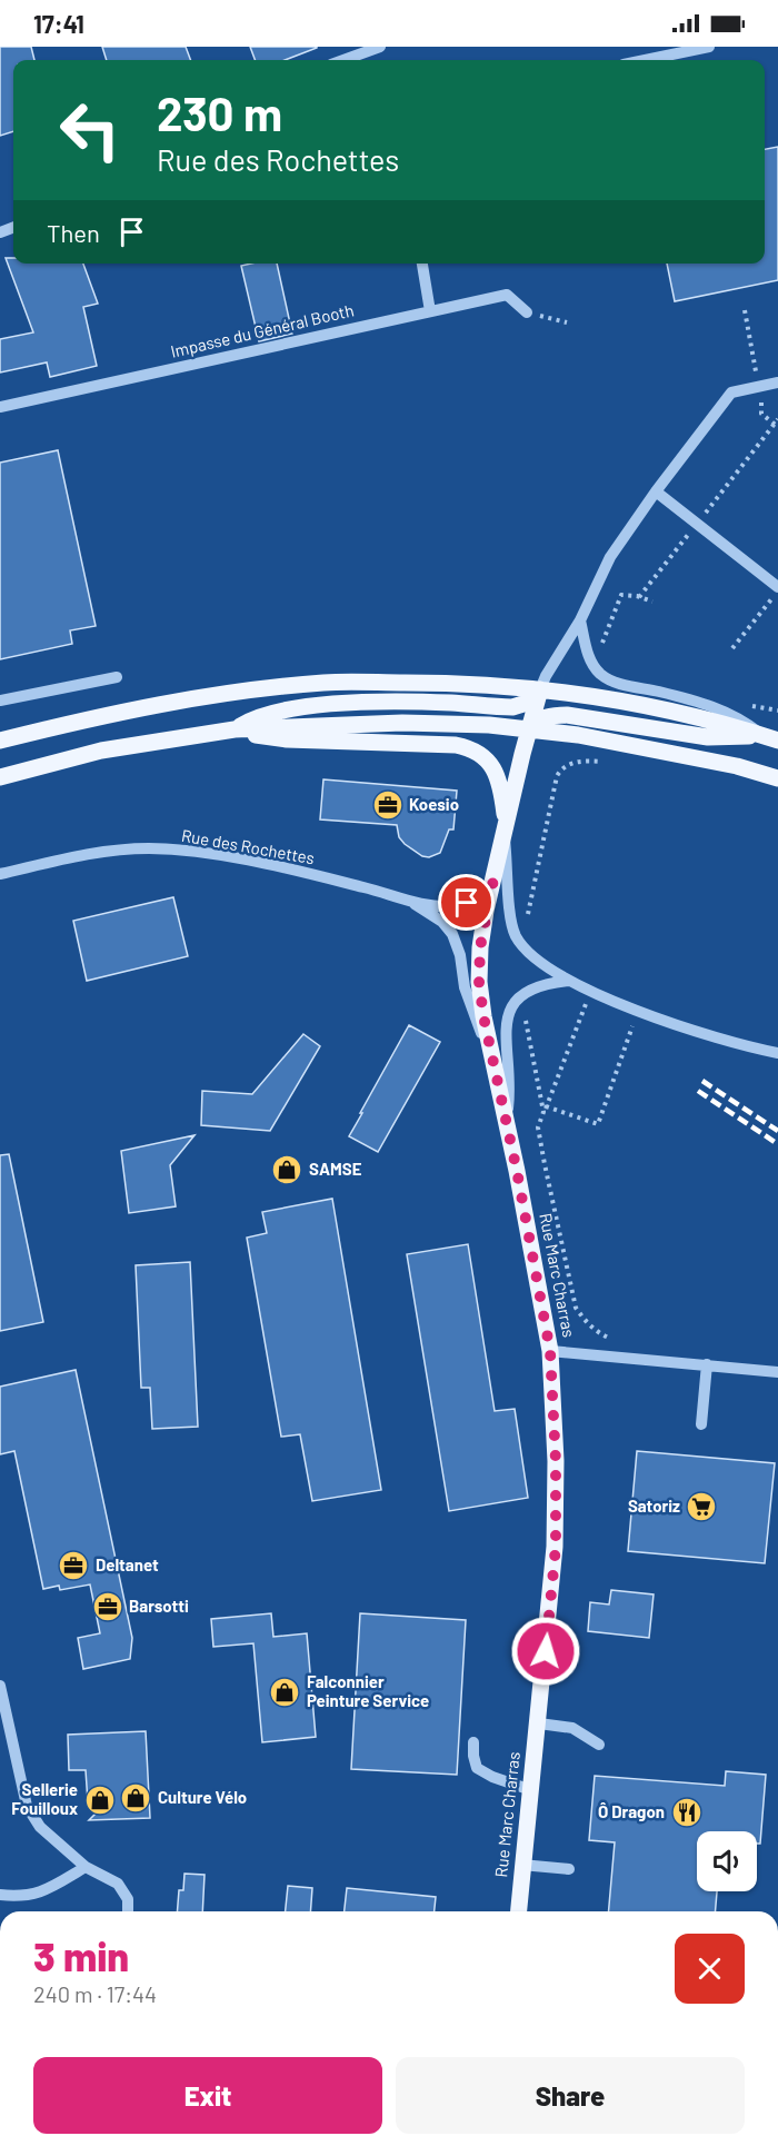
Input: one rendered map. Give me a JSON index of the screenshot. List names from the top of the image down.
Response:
{
  "streets": {
    "main road": ["Rue Marc Charras"],
    "street": ["Impasse du Général Booth", "Rue des Rochettes"]
  },
  "crossings": [
    ["Rue des Rochettes", "Rue Marc Charras"]
  ],
  "places": {
    "office": ["Koesio", "Deltanet", "Barsotti"],
    "shop": [
      "SAMSE",
      "Falconnier Peinture Service",
      "Culture Vélo",
      "Sellerie Fouilloux"
    ],
    "supermarket": ["Satoriz"],
    "restaurant": ["Ô Dragon"]
  },
  "page": {
    "status": "17:41",
    "turn": ["230 m", "Rue des Rochettes"],
    "then": "Then",
    "heading": ["3 min", "240 m · 17:44"],
    "buttons": ["Exit", "Share"]
  }
}
